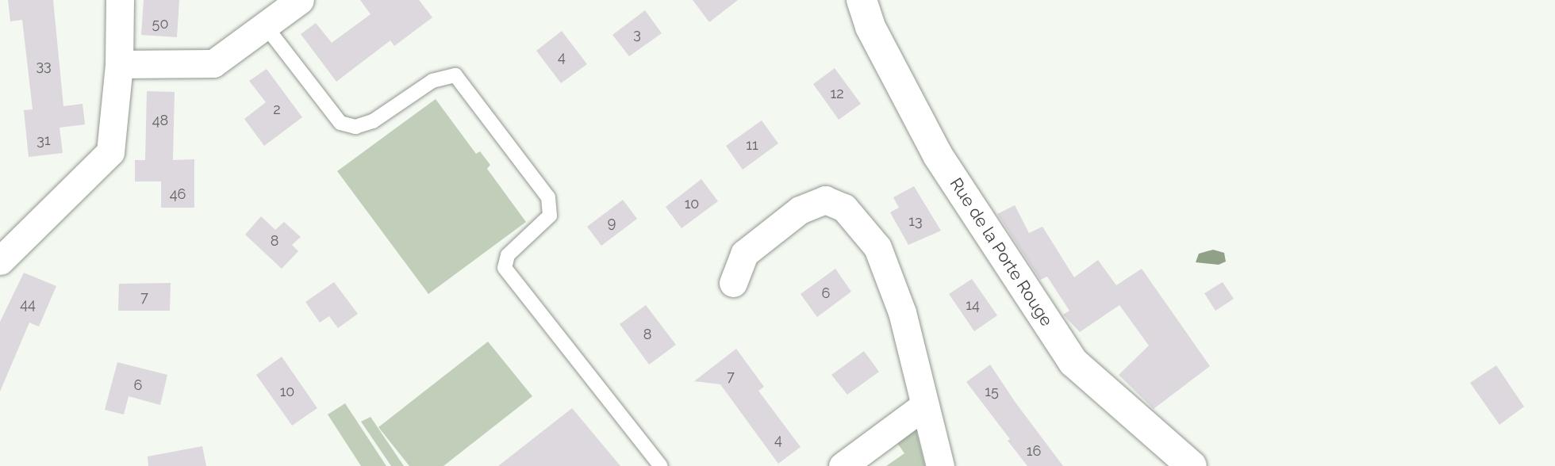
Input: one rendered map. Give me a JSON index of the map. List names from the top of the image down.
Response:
{
  "streets": {
    "street": ["Rue de la Porte Rouge"]
  },
  "house_numbers": [
    "50",
    "3",
    "4",
    "33",
    "12",
    "2",
    "48",
    "31",
    "11",
    "46",
    "10",
    "13",
    "9",
    "8",
    "6",
    "7",
    "44",
    "14",
    "8",
    "7",
    "6",
    "10",
    "15",
    "4",
    "16"
  ]
}
